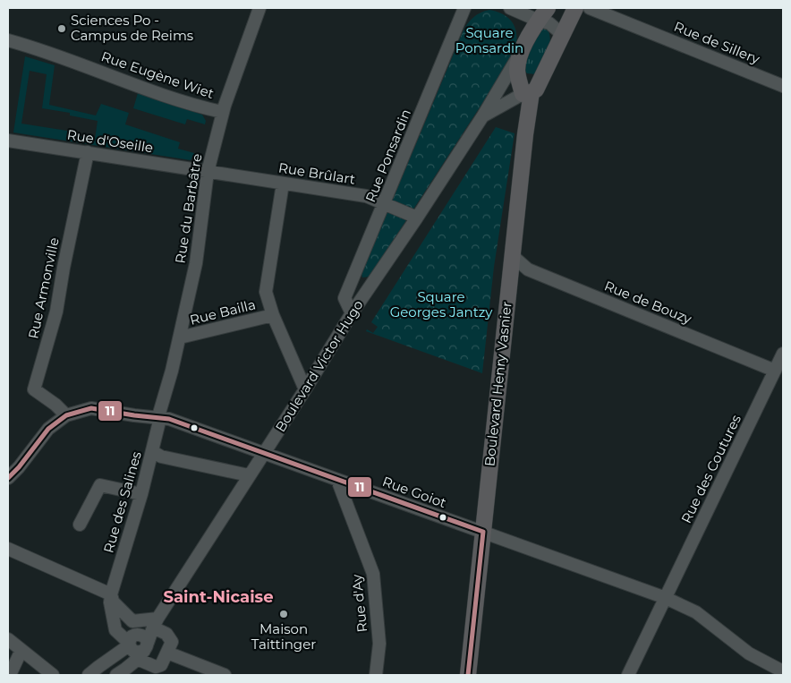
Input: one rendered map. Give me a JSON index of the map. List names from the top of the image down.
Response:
{
  "streets": {
    "main road": ["Boulevard Victor Hugo", "Boulevard Henry Vasnier"],
    "street": [
      "Rue de Sillery",
      "Rue Eugène Wiet",
      "Rue d'Oseille",
      "Rue Ponsardin",
      "Rue Brûlart",
      "Rue du Barbâtre",
      "Rue Armonville",
      "Rue de Bouzy",
      "Rue Bailla",
      "Rue des Coutures",
      "Rue Goiot",
      "Rue des Salines",
      "Rue d'Ay"
    ]
  },
  "crossings": [
    ["Rue Eugène Wiet", "Rue du Barbâtre"],
    ["Rue d'Oseille", "Rue Brûlart"],
    ["Rue d'Oseille", "Rue du Barbâtre"],
    ["Rue d'Oseille", "Rue Armonville"],
    ["Rue Ponsardin", "Rue Brûlart"],
    ["Rue Ponsardin", "Boulevard Victor Hugo"],
    ["Rue Brûlart", "Rue du Barbâtre"],
    ["Rue Brûlart", "Boulevard Victor Hugo"],
    ["Rue du Barbâtre", "Rue Bailla"],
    ["Rue du Barbâtre", "Rue Goiot"],
    ["Rue du Barbâtre", "Rue des Salines"],
    ["Rue Armonville", "Rue Goiot"],
    ["Rue de Bouzy", "Boulevard Henry Vasnier"],
    ["Rue de Bouzy", "Rue des Coutures"],
    ["Boulevard Victor Hugo", "Boulevard Henry Vasnier"],
    ["Boulevard Victor Hugo", "Rue Goiot"],
    ["Boulevard Henry Vasnier", "Rue Goiot"],
    ["Rue des Coutures", "Rue Goiot"],
    ["Rue Goiot", "Rue des Salines"],
    ["Rue Goiot", "Rue d'Ay"]
  ],
  "districts": ["Saint-Nicaise"],
  "parks": ["Square Ponsardin", "Square Georges Jantzy"],
  "places": ["Sciences Po - Campus de Reims", "Maison Taittinger"],
  "lines": ["transit line 11"]
}
